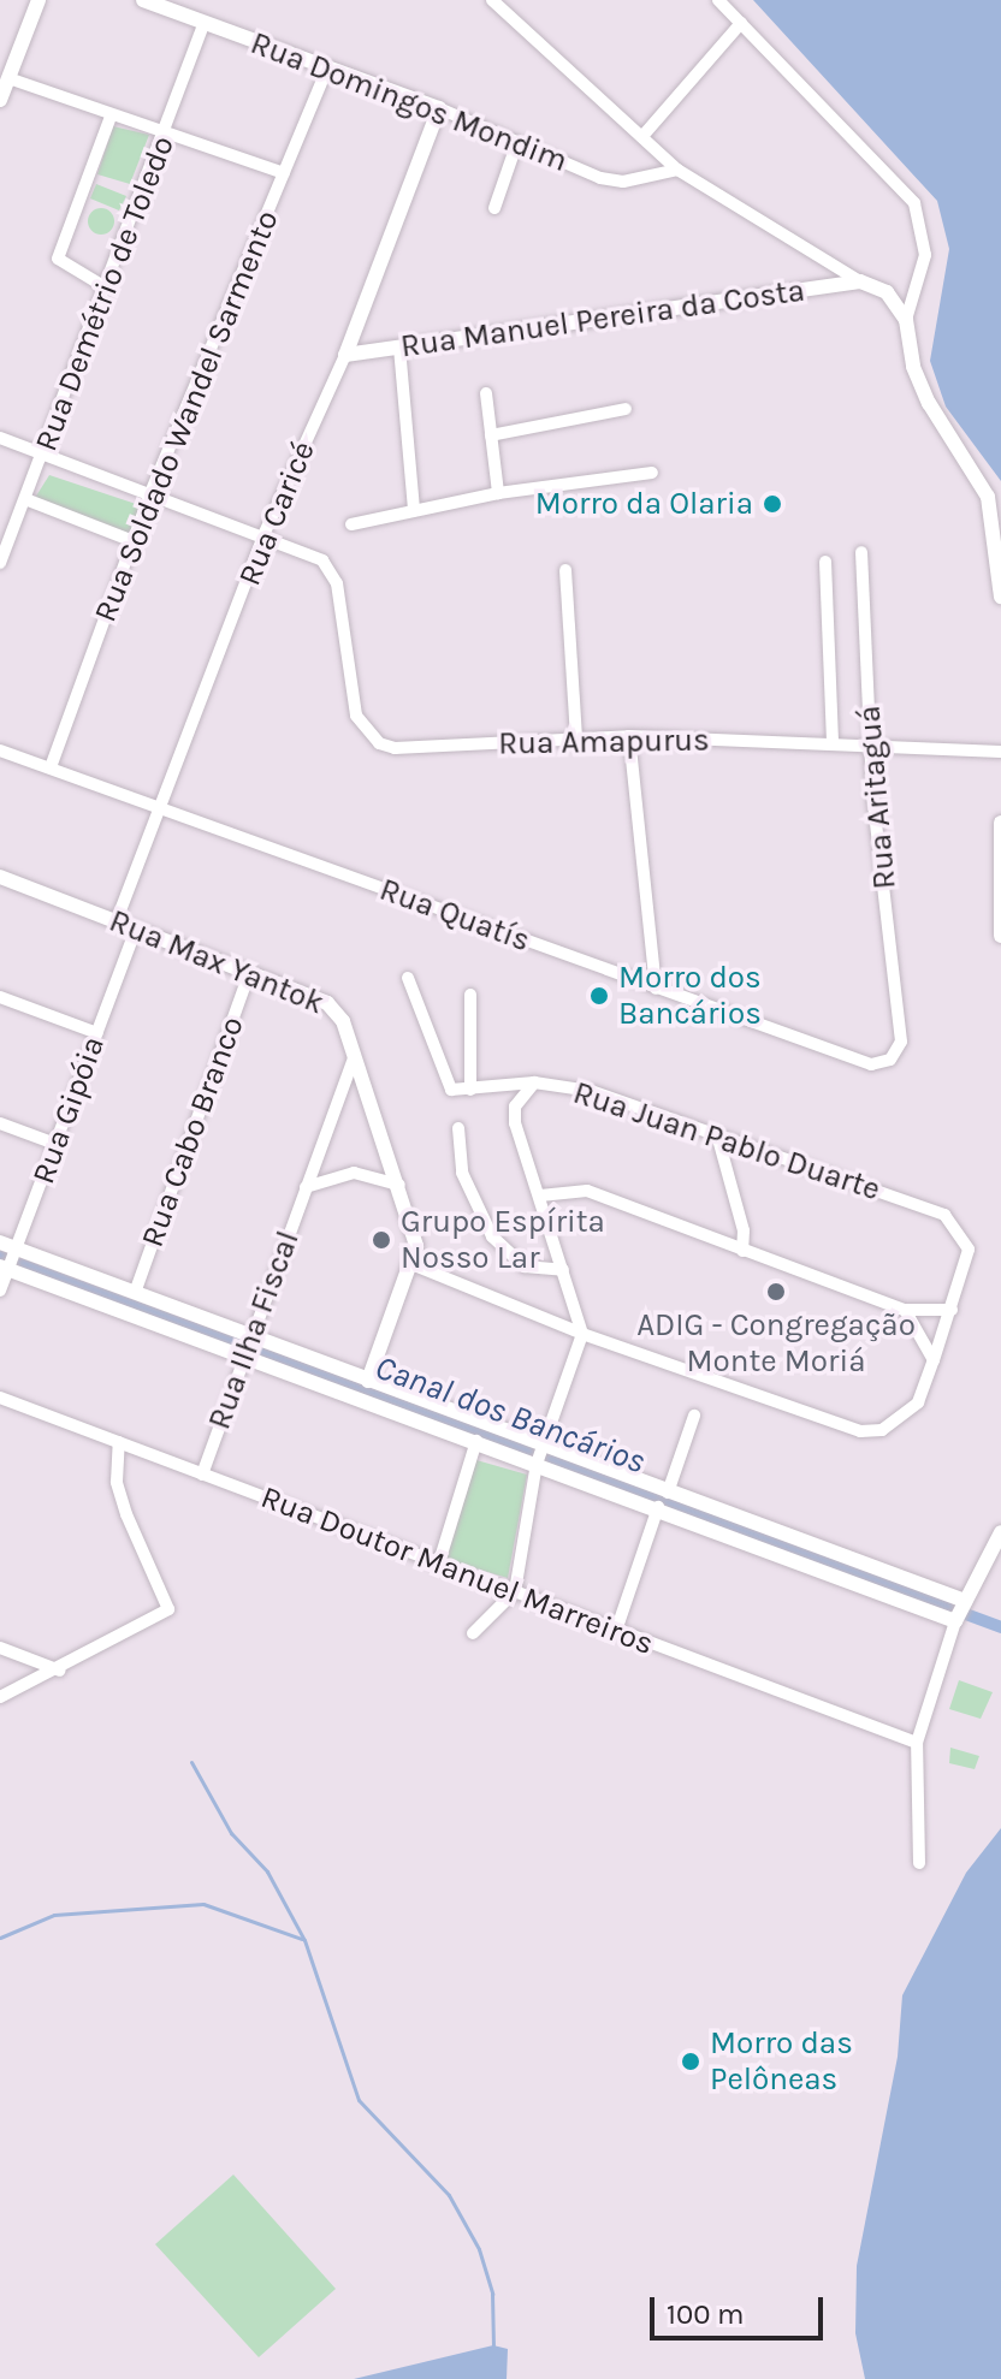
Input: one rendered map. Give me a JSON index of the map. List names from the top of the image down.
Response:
{
  "streets": {
    "street": [
      "Rua Domingos Mondim",
      "Rua Demétrio de Toledo",
      "Rua Manuel Pereira da Costa",
      "Rua Soldado Wandel Sarmento",
      "Rua Caricé",
      "Rua Amapurus",
      "Rua Aritaguá",
      "Rua Quatís",
      "Rua Max Yantok",
      "Rua Gipóia",
      "Rua Cabo Branco",
      "Rua Juan Pablo Duarte",
      "Rua Ilha Fiscal",
      "Rua Doutor Manuel Marreiros"
    ]
  },
  "crossings": [
    ["Rua Domingos Mondim", "Rua Demétrio de Toledo"],
    ["Rua Domingos Mondim", "Rua Soldado Wandel Sarmento"],
    ["Rua Domingos Mondim", "Rua Caricé"],
    ["Rua Manuel Pereira da Costa", "Rua Caricé"],
    ["Rua Soldado Wandel Sarmento", "Rua Quatís"],
    ["Rua Caricé", "Rua Amapurus"],
    ["Rua Caricé", "Rua Quatís"],
    ["Rua Caricé", "Rua Max Yantok"],
    ["Rua Amapurus", "Rua Aritaguá"],
    ["Rua Aritaguá", "Rua Quatís"],
    ["Rua Max Yantok", "Rua Gipóia"],
    ["Rua Max Yantok", "Rua Cabo Branco"],
    ["Rua Max Yantok", "Rua Ilha Fiscal"],
    ["Rua Ilha Fiscal", "Rua Doutor Manuel Marreiros"]
  ],
  "water": ["Canal dos Bancários"],
  "places": [
    "Morro da Olaria",
    "Morro dos Bancários",
    "Grupo Espírita Nosso Lar",
    "ADIG - Congregação Monte Moriá",
    "Morro das Pelôneas"
  ],
  "scale_bar": "100 m"
}
